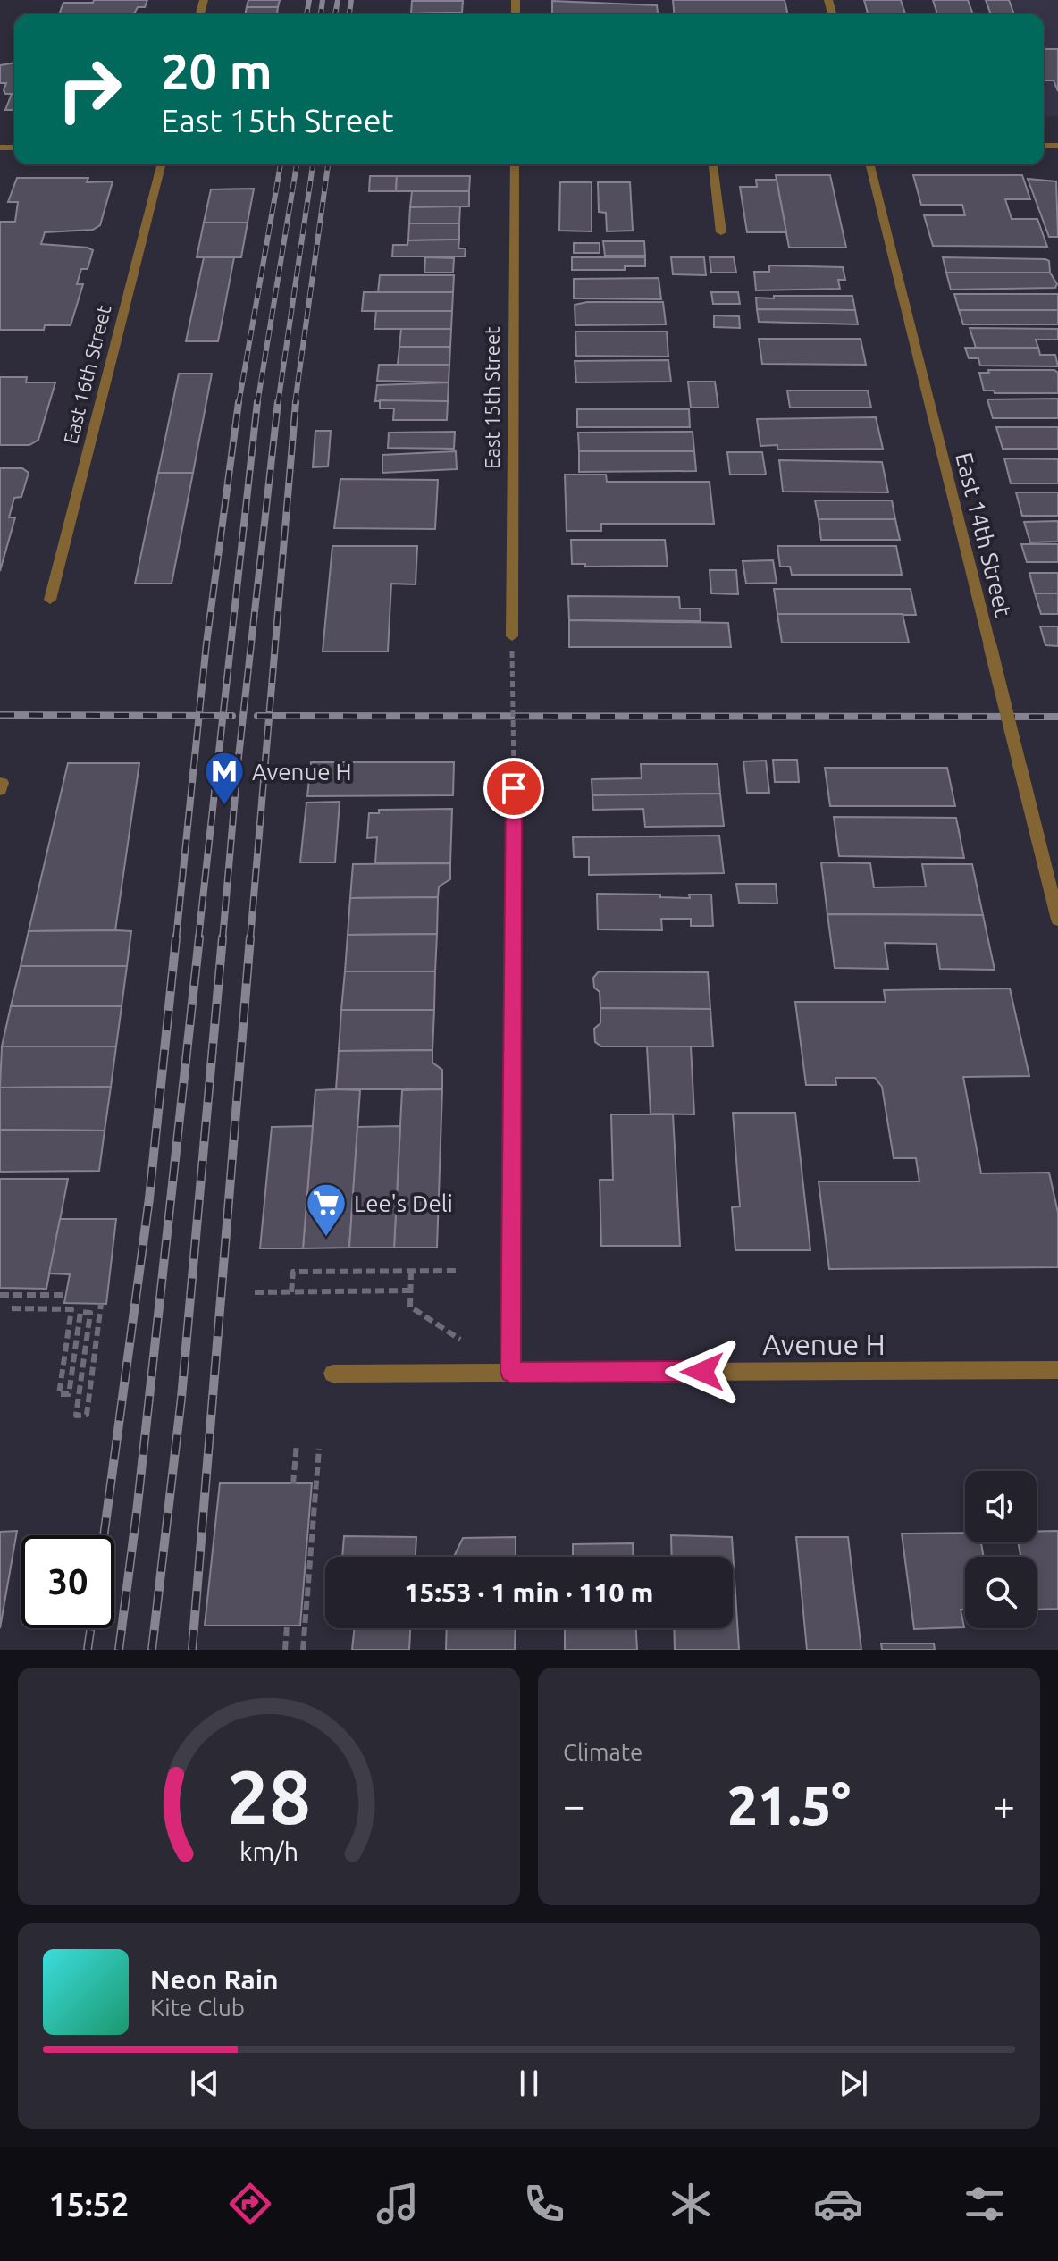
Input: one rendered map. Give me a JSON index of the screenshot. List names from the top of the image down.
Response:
{
  "streets": {
    "street": [
      "East 16th Street",
      "East 15th Street",
      "East 14th Street",
      "Avenue H"
    ]
  },
  "places": {
    "metro station": ["Avenue H"],
    "supermarket": ["Lee's Deli"]
  },
  "page": {
    "turn": ["20 m", "East 15th Street"],
    "limit": "30",
    "trip": "15:53 · 1 min · 110 m",
    "tile": "Climate",
    "heat": ["−", "21.5°", "+"],
    "song": ["Neon Rain", "Kite Club"],
    "tabs": "15:52",
    "gauge": ["28", "km/h"]
  }
}
